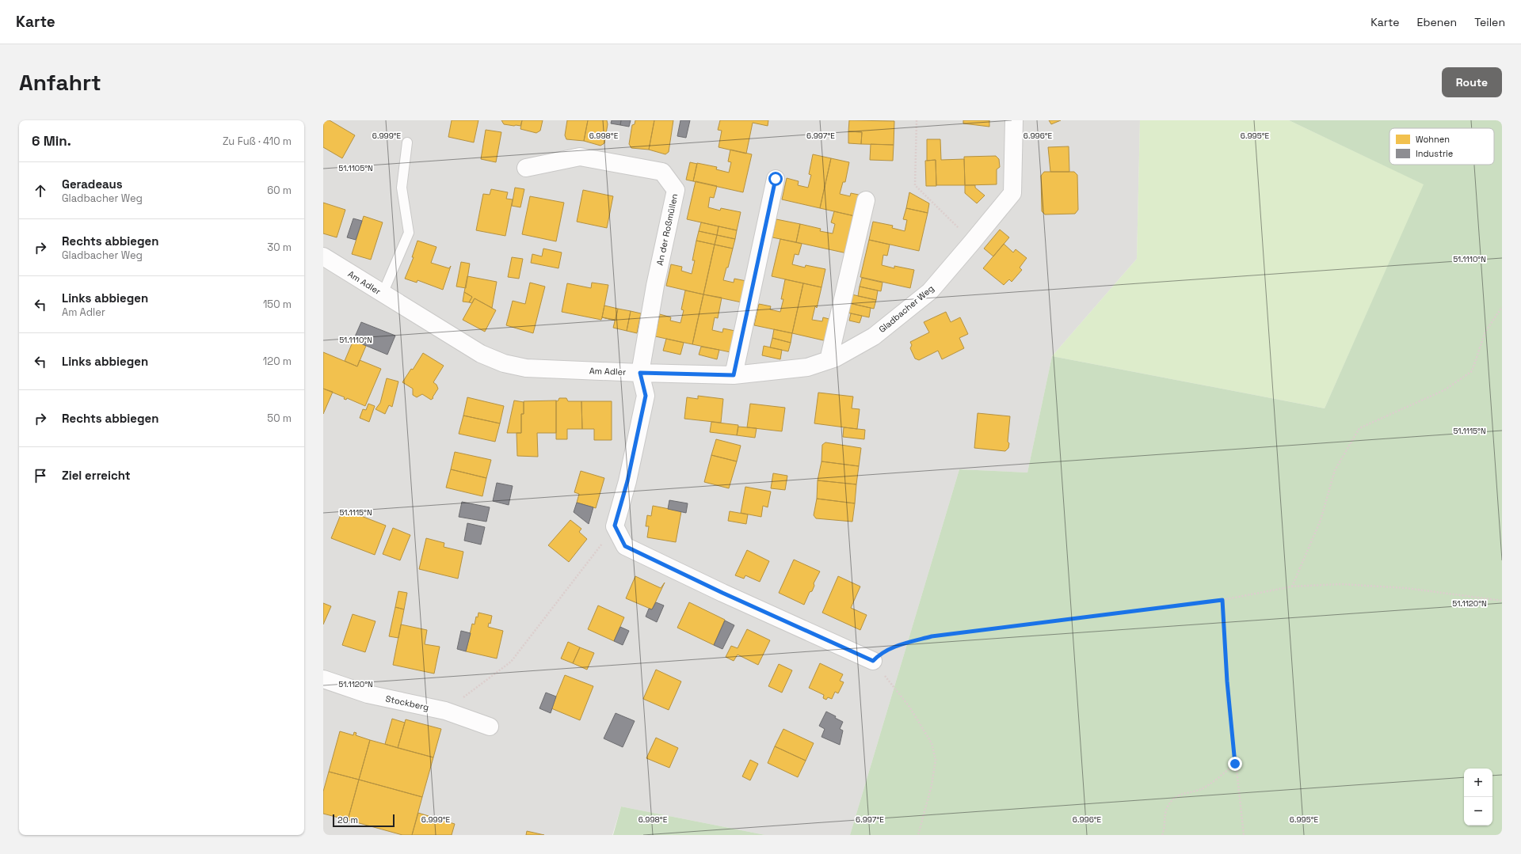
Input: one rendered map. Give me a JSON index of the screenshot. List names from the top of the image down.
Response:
{
  "streets": {
    "street": [
      "An der Roßmüllen",
      "Am Adler",
      "Gladbacher Weg",
      "Stockberg"
    ]
  },
  "crossings": [
    ["An der Roßmüllen", "Am Adler"],
    ["An der Roßmüllen", "Gladbacher Weg"],
    ["Am Adler", "Gladbacher Weg"]
  ],
  "legend": ["Wohnen", "Industrie"],
  "scale_bar": "20 m",
  "page": {
    "header": "Karte",
    "nav": ["Karte", "Ebenen", "Teilen"],
    "buttons": "Route",
    "title": "Anfahrt",
    "heading": ["6 Min.", "Zu Fuß · 410 m"],
    "list": [
      ["Geradeaus", "Gladbacher Weg", "60 m"],
      ["Rechts abbiegen", "Gladbacher Weg", "30 m"],
      ["Links abbiegen", "Am Adler", "150 m"],
      ["Links abbiegen", "120 m"],
      ["Rechts abbiegen", "50 m"],
      "Ziel erreicht"
    ],
    "map_buttons": ["+", "−"],
    "scale": "20 m"
  },
  "coordinates": [
    "6.999°E",
    "6.998°E",
    "6.997°E",
    "6.996°E",
    "6.995°E",
    "51.1105°N",
    "51.1110°N",
    "51.1115°N",
    "51.1120°N"
  ]
}
